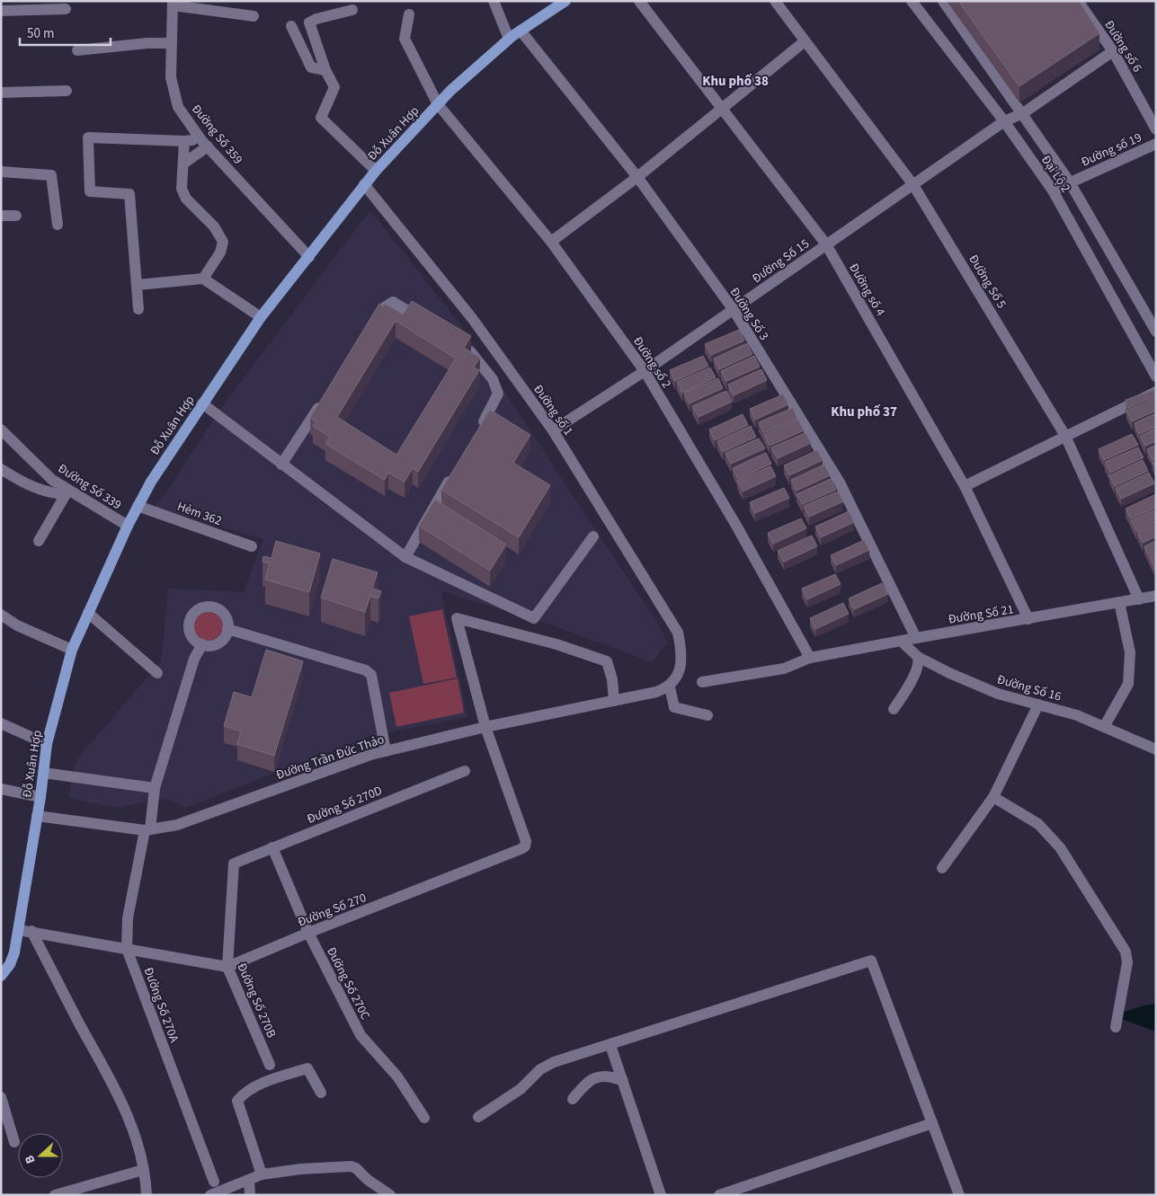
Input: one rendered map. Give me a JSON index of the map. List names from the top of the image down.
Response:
{
  "streets": {
    "main road": ["Đỗ Xuân Hợp"],
    "street": [
      "Đường số 6",
      "Đường Số 359",
      "Đường số 19",
      "Đại Lộ 2",
      "Đường Số 15",
      "Đường Số 5",
      "Đường số 4",
      "Đường Số 3",
      "Đường số 2",
      "Đường số 1",
      "Đường Số 339",
      "Hẻm 362",
      "Đường Số 21",
      "Đường Số 16",
      "Đường Trần Đức Thảo",
      "Đường Số 270D",
      "Đường Số 270",
      "Đường Số 270C",
      "Đường Số 270B",
      "Đường Số 270A"
    ]
  },
  "crossings": [
    ["Đường số 6", "Đường Số 15"],
    ["Đỗ Xuân Hợp", "Đường Số 359"],
    ["Đỗ Xuân Hợp", "Đường Số 3"],
    ["Đỗ Xuân Hợp", "Đường số 2"],
    ["Đỗ Xuân Hợp", "Đường số 1"],
    ["Đỗ Xuân Hợp", "Đường Số 339"],
    ["Đỗ Xuân Hợp", "Hẻm 362"],
    ["Đỗ Xuân Hợp", "Đường Trần Đức Thảo"],
    ["Đường số 19", "Đại Lộ 2"],
    ["Đại Lộ 2", "Đường Số 15"],
    ["Đường Số 15", "Đường Số 5"],
    ["Đường Số 15", "Đường số 4"],
    ["Đường Số 15", "Đường Số 3"],
    ["Đường Số 15", "Đường số 2"],
    ["Đường Số 15", "Đường số 1"],
    ["Đường Số 5", "Đường Số 21"],
    ["Đường số 4", "Đường Số 21"],
    ["Đường Số 3", "Đường Số 21"],
    ["Đường số 2", "Đường Số 21"],
    ["Đường số 1", "Đường Trần Đức Thảo"],
    ["Đường Số 21", "Đường Số 16"],
    ["Đường Trần Đức Thảo", "Đường Số 270"],
    ["Đường Trần Đức Thảo", "Đường Số 270A"],
    ["Đường Số 270D", "Đường Số 270C"],
    ["Đường Số 270D", "Đường Số 270B"],
    ["Đường Số 270", "Đường Số 270C"],
    ["Đường Số 270", "Đường Số 270B"]
  ],
  "districts": ["Khu phố 38", "Khu phố 37"],
  "scale_bar": "50 m",
  "north": "left"
}
